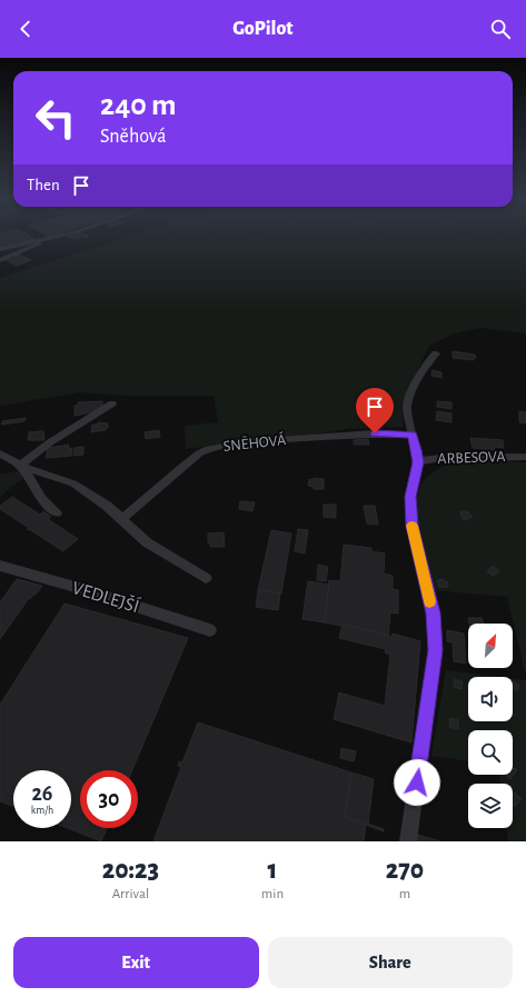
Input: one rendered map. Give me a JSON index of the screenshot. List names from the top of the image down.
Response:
{
  "streets": {
    "street": ["SNĚHOVÁ", "ARBESOVA", "VEDLEJŠÍ"]
  },
  "crossings": [
    ["SNĚHOVÁ", "ARBESOVA"]
  ],
  "north": "top right",
  "page": {
    "header": "GoPilot",
    "turn": ["240 m", "Sněhová"],
    "then": "Then",
    "speed": "26 km/h",
    "limit": "30",
    "eta": [
      "20:23",
      "Arrival",
      "1",
      "min",
      "270",
      "m"
    ],
    "buttons": ["Exit", "Share"]
  }
}
